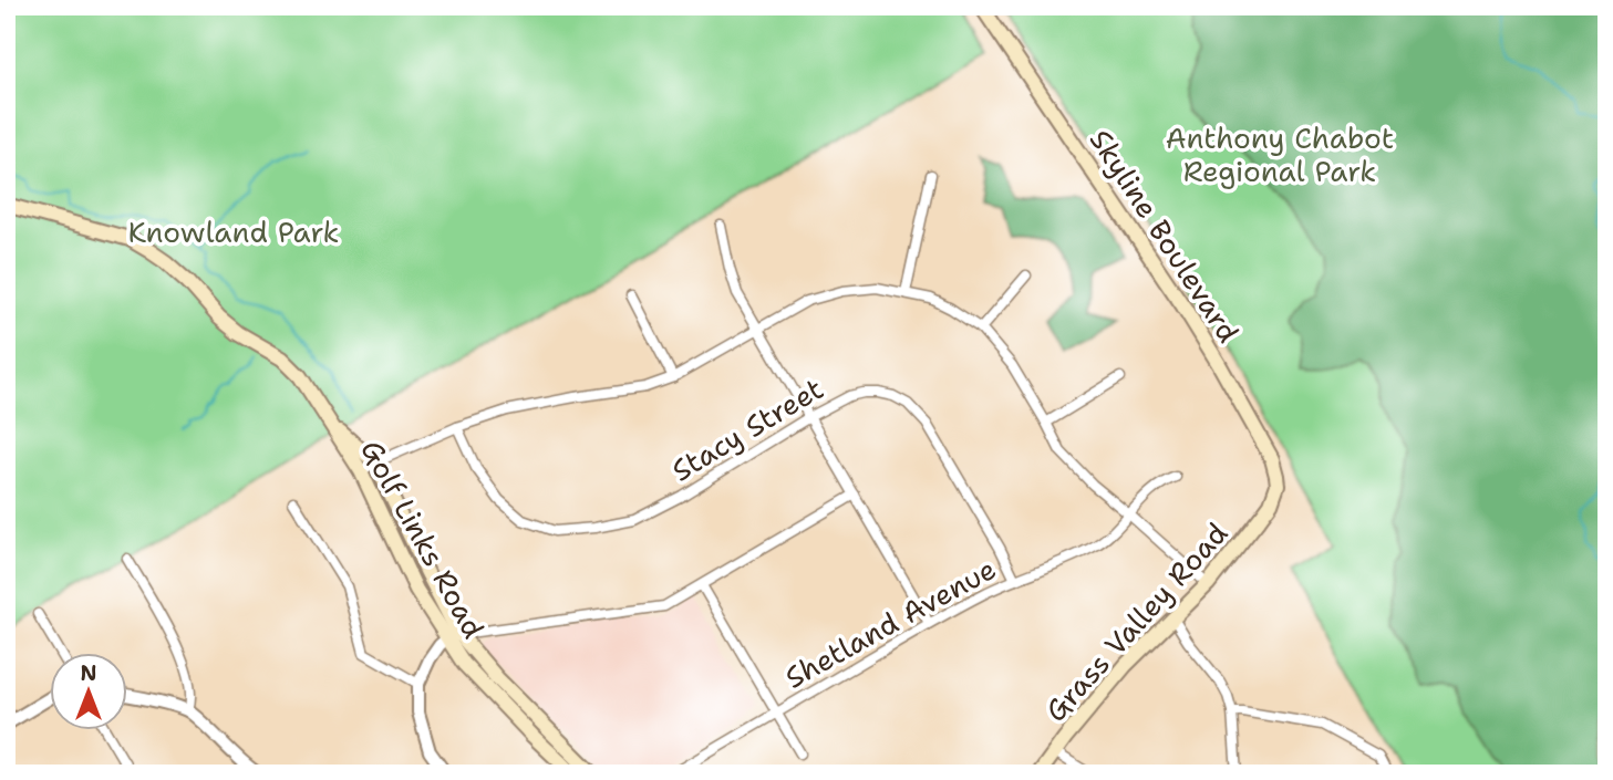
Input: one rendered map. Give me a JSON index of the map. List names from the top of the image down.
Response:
{
  "streets": {
    "main road": ["Skyline Boulevard", "Golf Links Road", "Grass Valley Road"],
    "street": ["Stacy Street", "Shetland Avenue"]
  },
  "crossings": [
    ["Skyline Boulevard", "Grass Valley Road"],
    ["Stacy Street", "Shetland Avenue"]
  ],
  "parks": ["Anthony Chabot Regional Park", "Knowland Park"],
  "north": "top"
}
